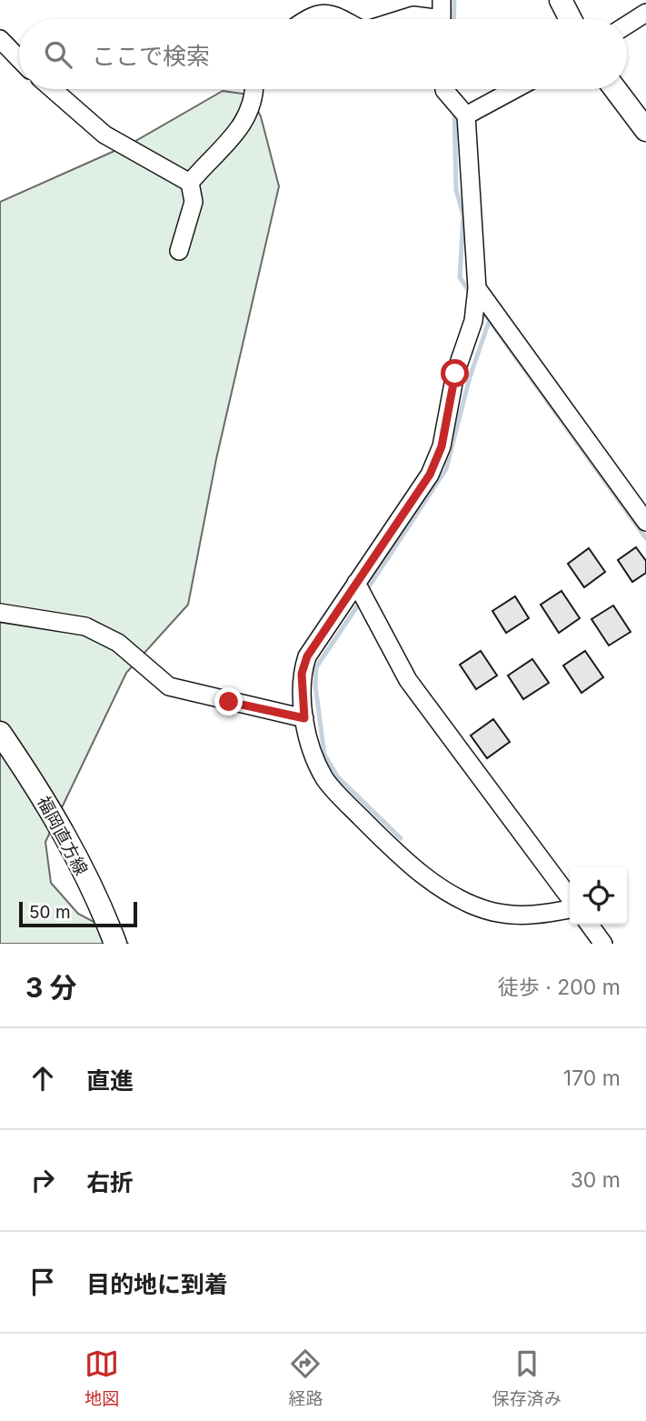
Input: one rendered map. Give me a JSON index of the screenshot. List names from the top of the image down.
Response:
{
  "streets": {
    "main road": ["福岡直方線"]
  },
  "scale_bar": "50 m",
  "page": {
    "search": "ここで検索",
    "scale": "50 m",
    "heading": ["3 分", "徒歩 · 200 m"],
    "list": [
      ["直進", "170 m"],
      ["右折", "30 m"],
      "目的地に到着"
    ],
    "nav": ["地図", "経路", "保存済み"]
  }
}
